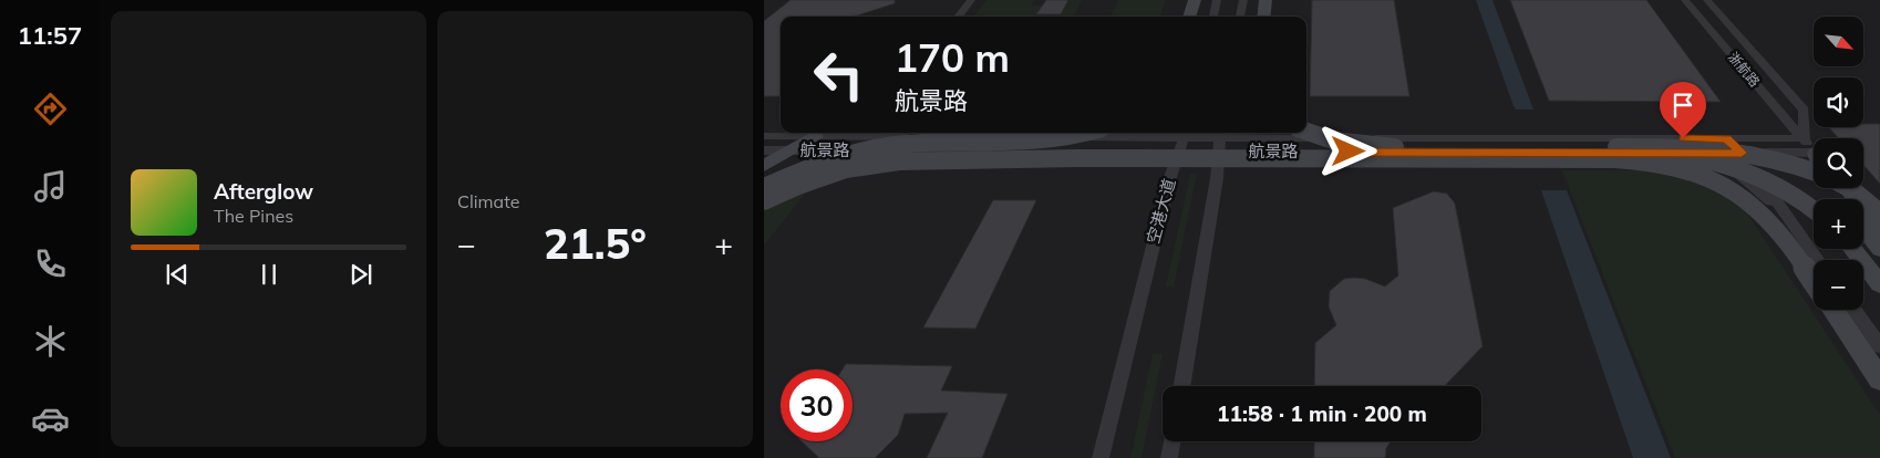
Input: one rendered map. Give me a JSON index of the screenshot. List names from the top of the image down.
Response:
{
  "streets": {
    "street": ["浙航路", "航景路", "空港大道"]
  },
  "crossings": [
    ["浙航路", "航景路"],
    ["航景路", "空港大道"]
  ],
  "north": "bottom right",
  "page": {
    "tabs": "11:57",
    "tile": "Climate",
    "map_buttons": ["+", "−"],
    "turn": ["170 m", "航景路"],
    "song": ["Afterglow", "The Pines"],
    "heat": ["−", "21.5°", "+"],
    "limit": "30",
    "trip": "11:58 · 1 min · 200 m"
  }
}
